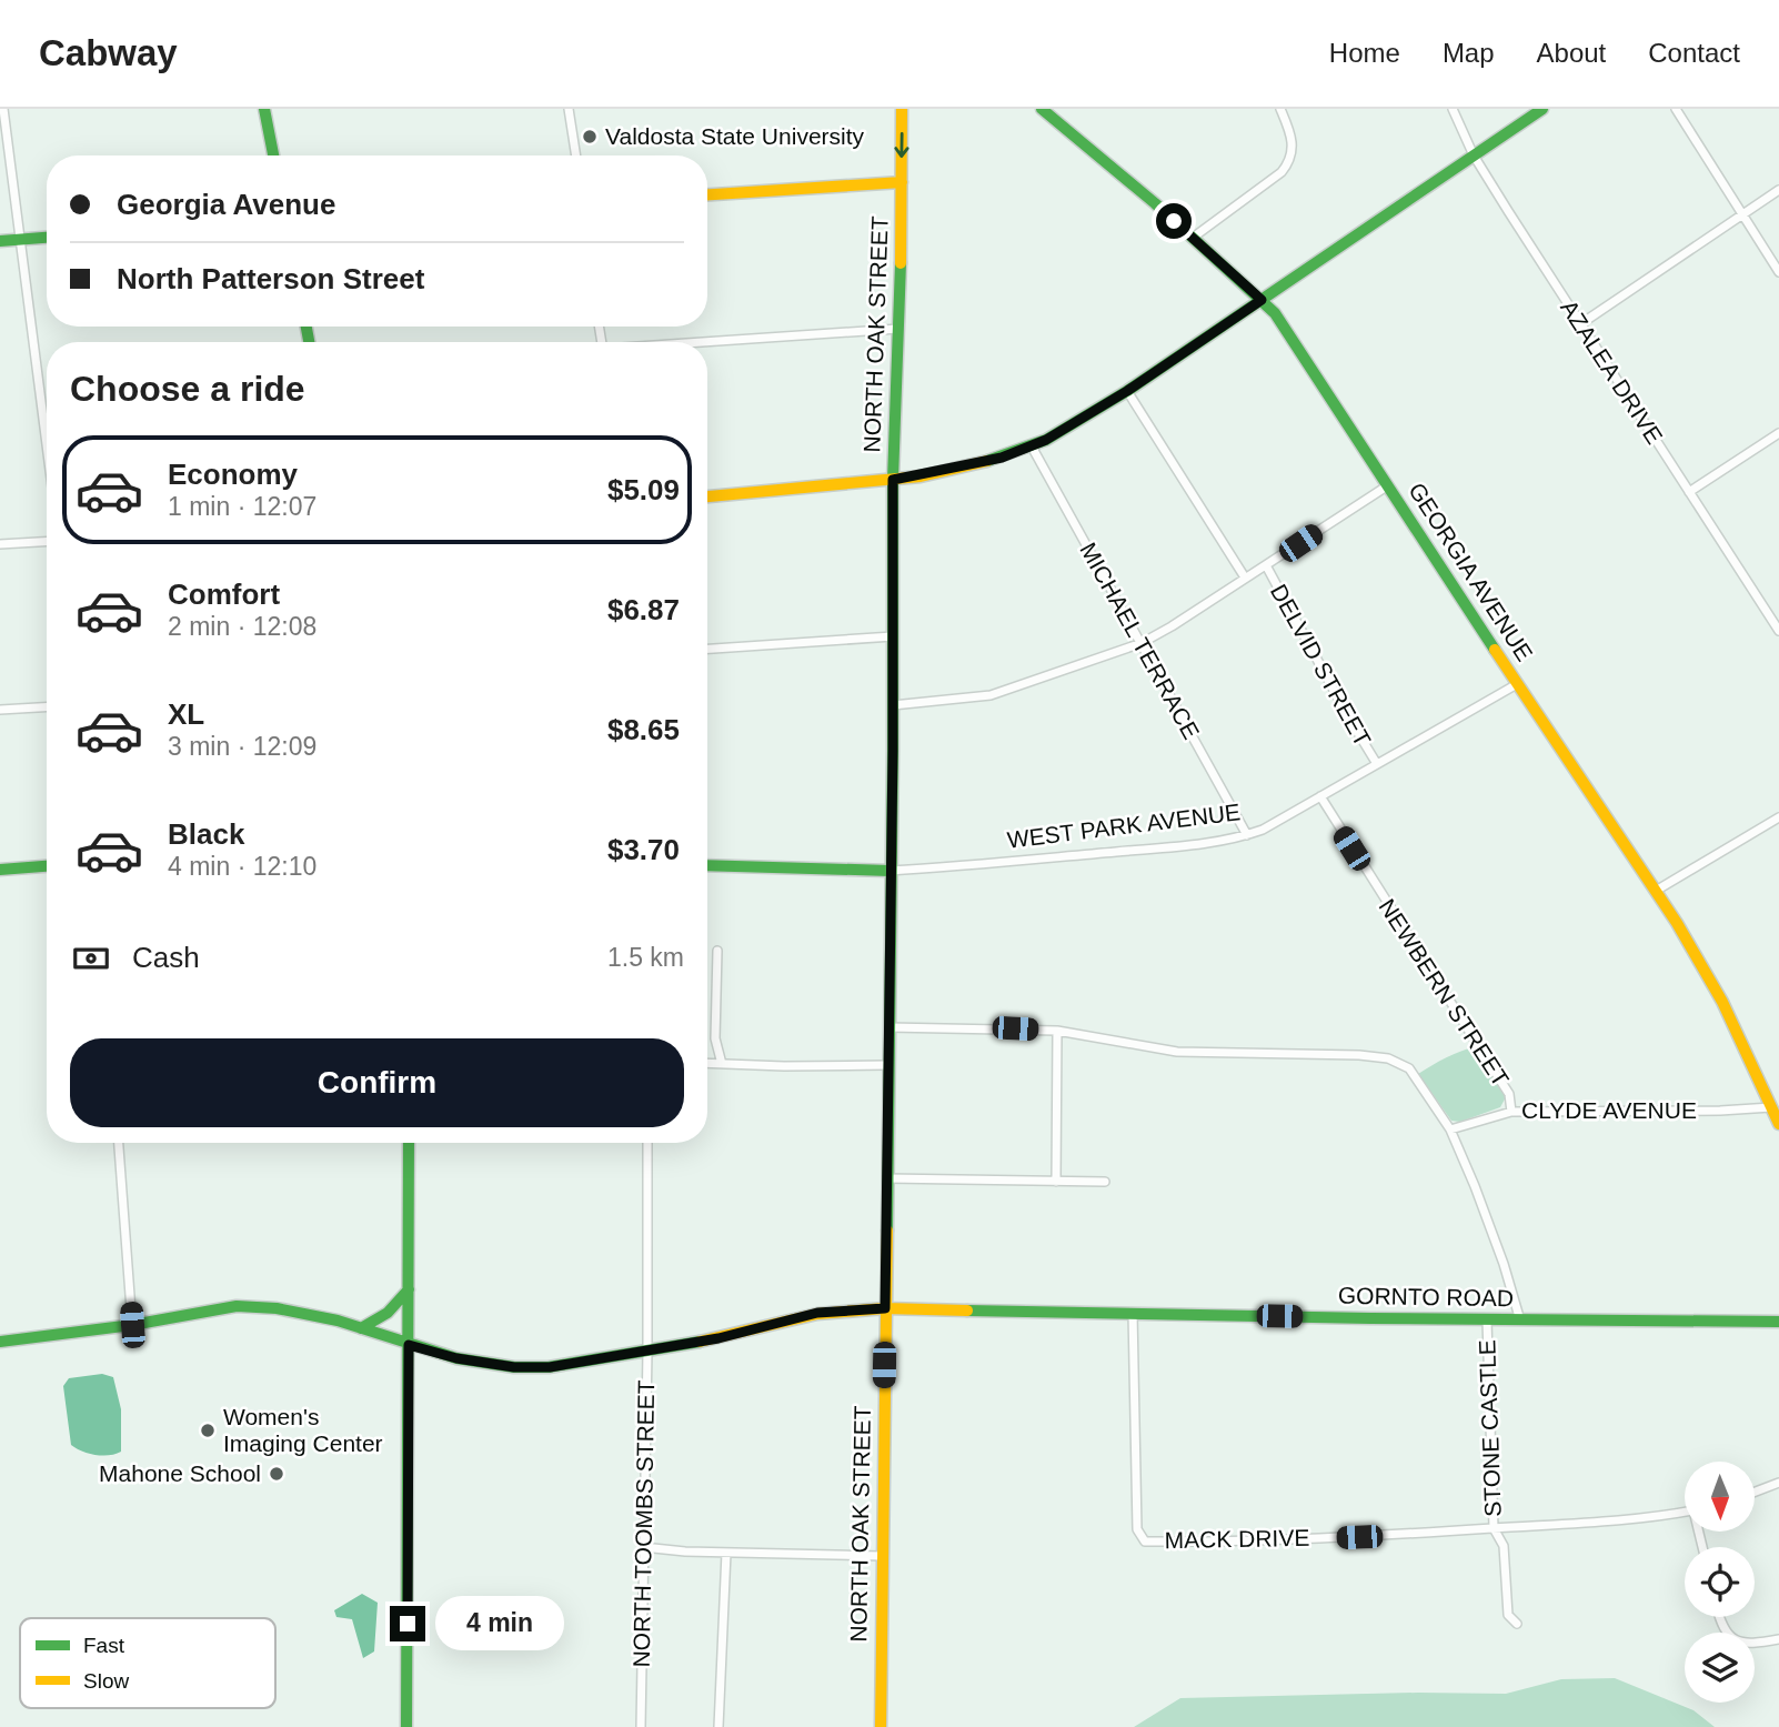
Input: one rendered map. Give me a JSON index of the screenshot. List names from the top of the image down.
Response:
{
  "streets": {
    "street": [
      "NORTH OAK STREET",
      "AZALEA DRIVE",
      "GEORGIA AVENUE",
      "MICHAEL TERRACE",
      "DELVID STREET",
      "WEST PARK AVENUE",
      "NEWBERN STREET",
      "CLYDE AVENUE",
      "GORNTO ROAD",
      "STONE CASTLE",
      "NORTH TOOMBS STREET",
      "MACK DRIVE"
    ]
  },
  "crossings": [
    ["NORTH OAK STREET", "WEST PARK AVENUE"],
    ["NORTH OAK STREET", "GORNTO ROAD"],
    ["GEORGIA AVENUE", "WEST PARK AVENUE"],
    ["GEORGIA AVENUE", "CLYDE AVENUE"],
    ["MICHAEL TERRACE", "WEST PARK AVENUE"],
    ["DELVID STREET", "WEST PARK AVENUE"],
    ["WEST PARK AVENUE", "NEWBERN STREET"],
    ["NEWBERN STREET", "CLYDE AVENUE"],
    ["GORNTO ROAD", "STONE CASTLE"],
    ["GORNTO ROAD", "NORTH TOOMBS STREET"],
    ["GORNTO ROAD", "MACK DRIVE"],
    ["STONE CASTLE", "MACK DRIVE"]
  ],
  "places": ["Valdosta State University", "Women's Imaging Center", "Mahone School"],
  "legend": ["Fast", "Slow"],
  "north": "bottom",
  "page": {
    "header": "Cabway",
    "nav": [
      "Home",
      "Map",
      "About",
      "Contact"
    ],
    "banner": ["Georgia Avenue", "North Patterson Street"],
    "heading": "Choose a ride",
    "list": [
      {
        "name": "Economy",
        "note": "1 min · 12:07",
        "value": "$5.09"
      },
      {
        "name": "Comfort",
        "note": "2 min · 12:08",
        "value": "$6.87"
      },
      {
        "name": "XL",
        "note": "3 min · 12:09",
        "value": "$8.65"
      },
      {
        "name": "Black",
        "note": "4 min · 12:10",
        "value": "$3.70"
      }
    ],
    "pay": ["Cash", "1.5 km"],
    "buttons": "Confirm",
    "bubble": "4 min"
  }
}
